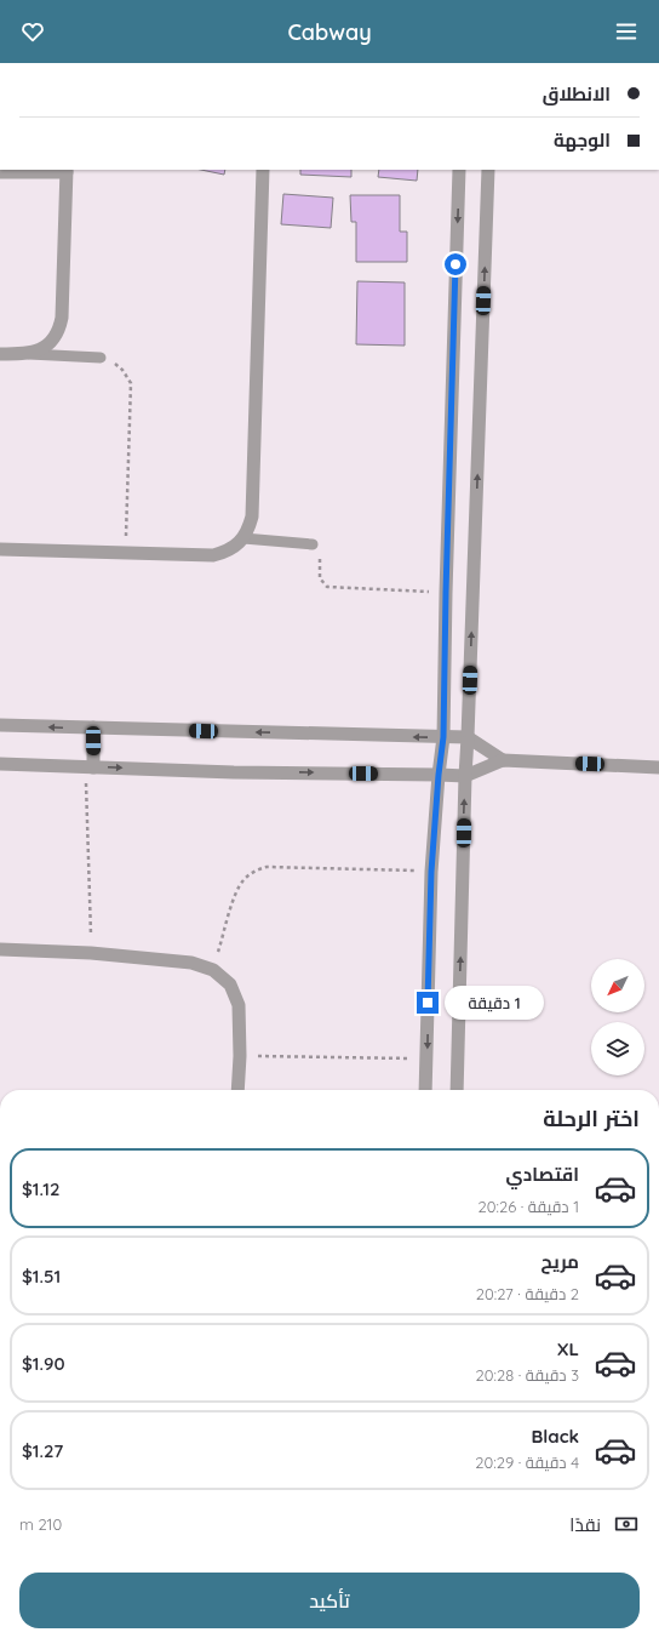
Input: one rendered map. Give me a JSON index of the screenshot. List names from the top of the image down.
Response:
{
  "north": "bottom left",
  "page": {
    "header": "Cabway",
    "banner": ["الانطلاق", "الوجهة"],
    "bubble": "1 دقيقة",
    "heading": "اختر الرحلة",
    "list": [
      {
        "name": "اقتصادي",
        "note": "1 دقيقة · 20:26",
        "value": "$1.12"
      },
      {
        "name": "مريح",
        "note": "2 دقيقة · 20:27",
        "value": "$1.51"
      },
      {
        "name": "XL",
        "note": "3 دقيقة · 20:28",
        "value": "$1.90"
      },
      {
        "name": "Black",
        "note": "4 دقيقة · 20:29",
        "value": "$1.27"
      }
    ],
    "pay": ["نقدًا", "210 m"],
    "buttons": "تأكيد"
  }
}
